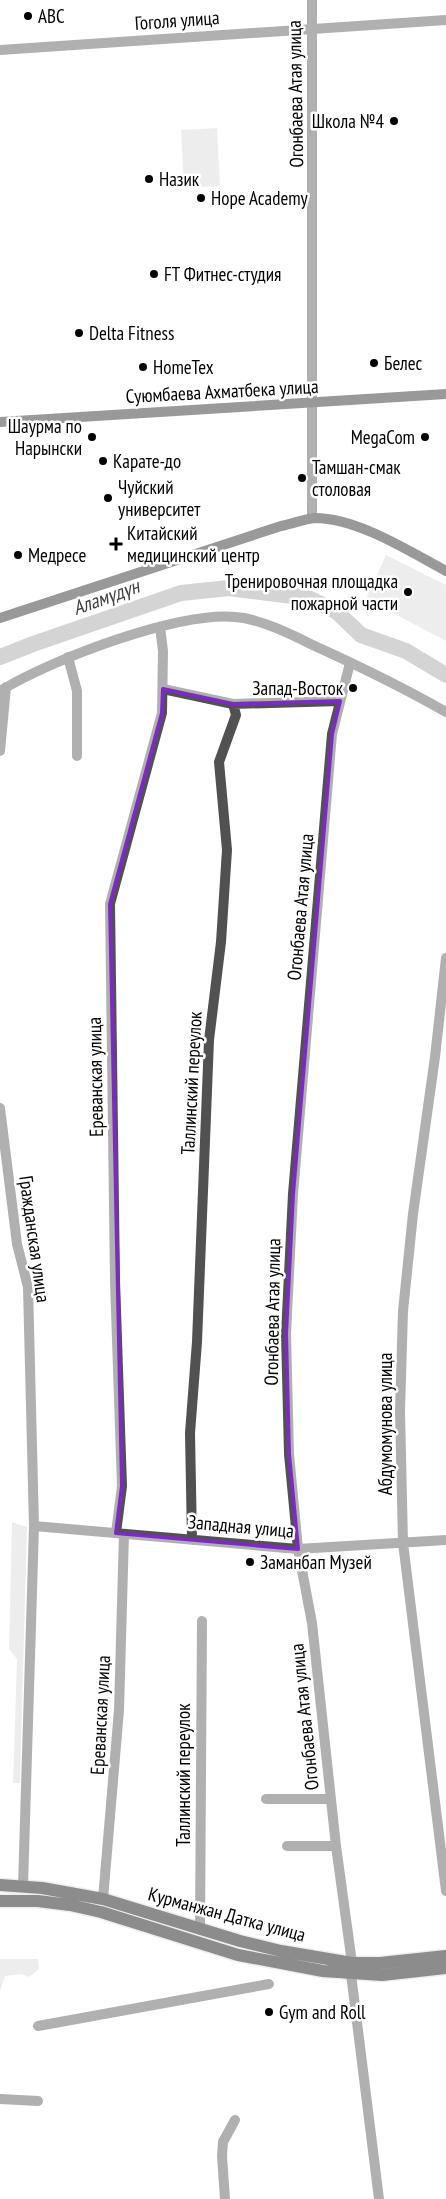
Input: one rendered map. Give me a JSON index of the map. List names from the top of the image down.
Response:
{
  "streets": {
    "main road": ["Курманжан Датка улица"],
    "street": [
      "Гоголя улица",
      "Огонбаева Атая улица",
      "Суюмбаева Ахматбека улица",
      "Ереванская улица",
      "Таллинский переулок",
      "Гражданская улица",
      "Абдумомунова улица",
      "Западная улица"
    ]
  },
  "crossings": [
    ["Гоголя улица", "Огонбаева Атая улица"],
    ["Огонбаева Атая улица", "Суюмбаева Ахматбека улица"],
    ["Огонбаева Атая улица", "Западная улица"],
    ["Огонбаева Атая улица", "Курманжан Датка улица"],
    ["Ереванская улица", "Западная улица"],
    ["Ереванская улица", "Курманжан Датка улица"],
    ["Таллинский переулок", "Западная улица"],
    ["Таллинский переулок", "Курманжан Датка улица"],
    ["Гражданская улица", "Западная улица"],
    ["Гражданская улица", "Курманжан Датка улица"],
    ["Абдумомунова улица", "Западная улица"]
  ],
  "water": ["Аламүдүн"],
  "places": {
    "other": [
      "АВС",
      "Школа №4",
      "Назик",
      "Hope Academy",
      "FT Фитнес-студия",
      "Delta Fitness",
      "Белес",
      "HomeTex",
      "Шаурма по Нарынски",
      "MegaCom",
      "Карате-до",
      "Тамшан-смак столовая",
      "Чуйский университет",
      "Медресе",
      "Тренировочная площадка пожарной части",
      "Запад-Восток",
      "Заманбап Музей",
      "Gym and Roll"
    ],
    "health": ["Китайский медицинский центр"]
  }
}
